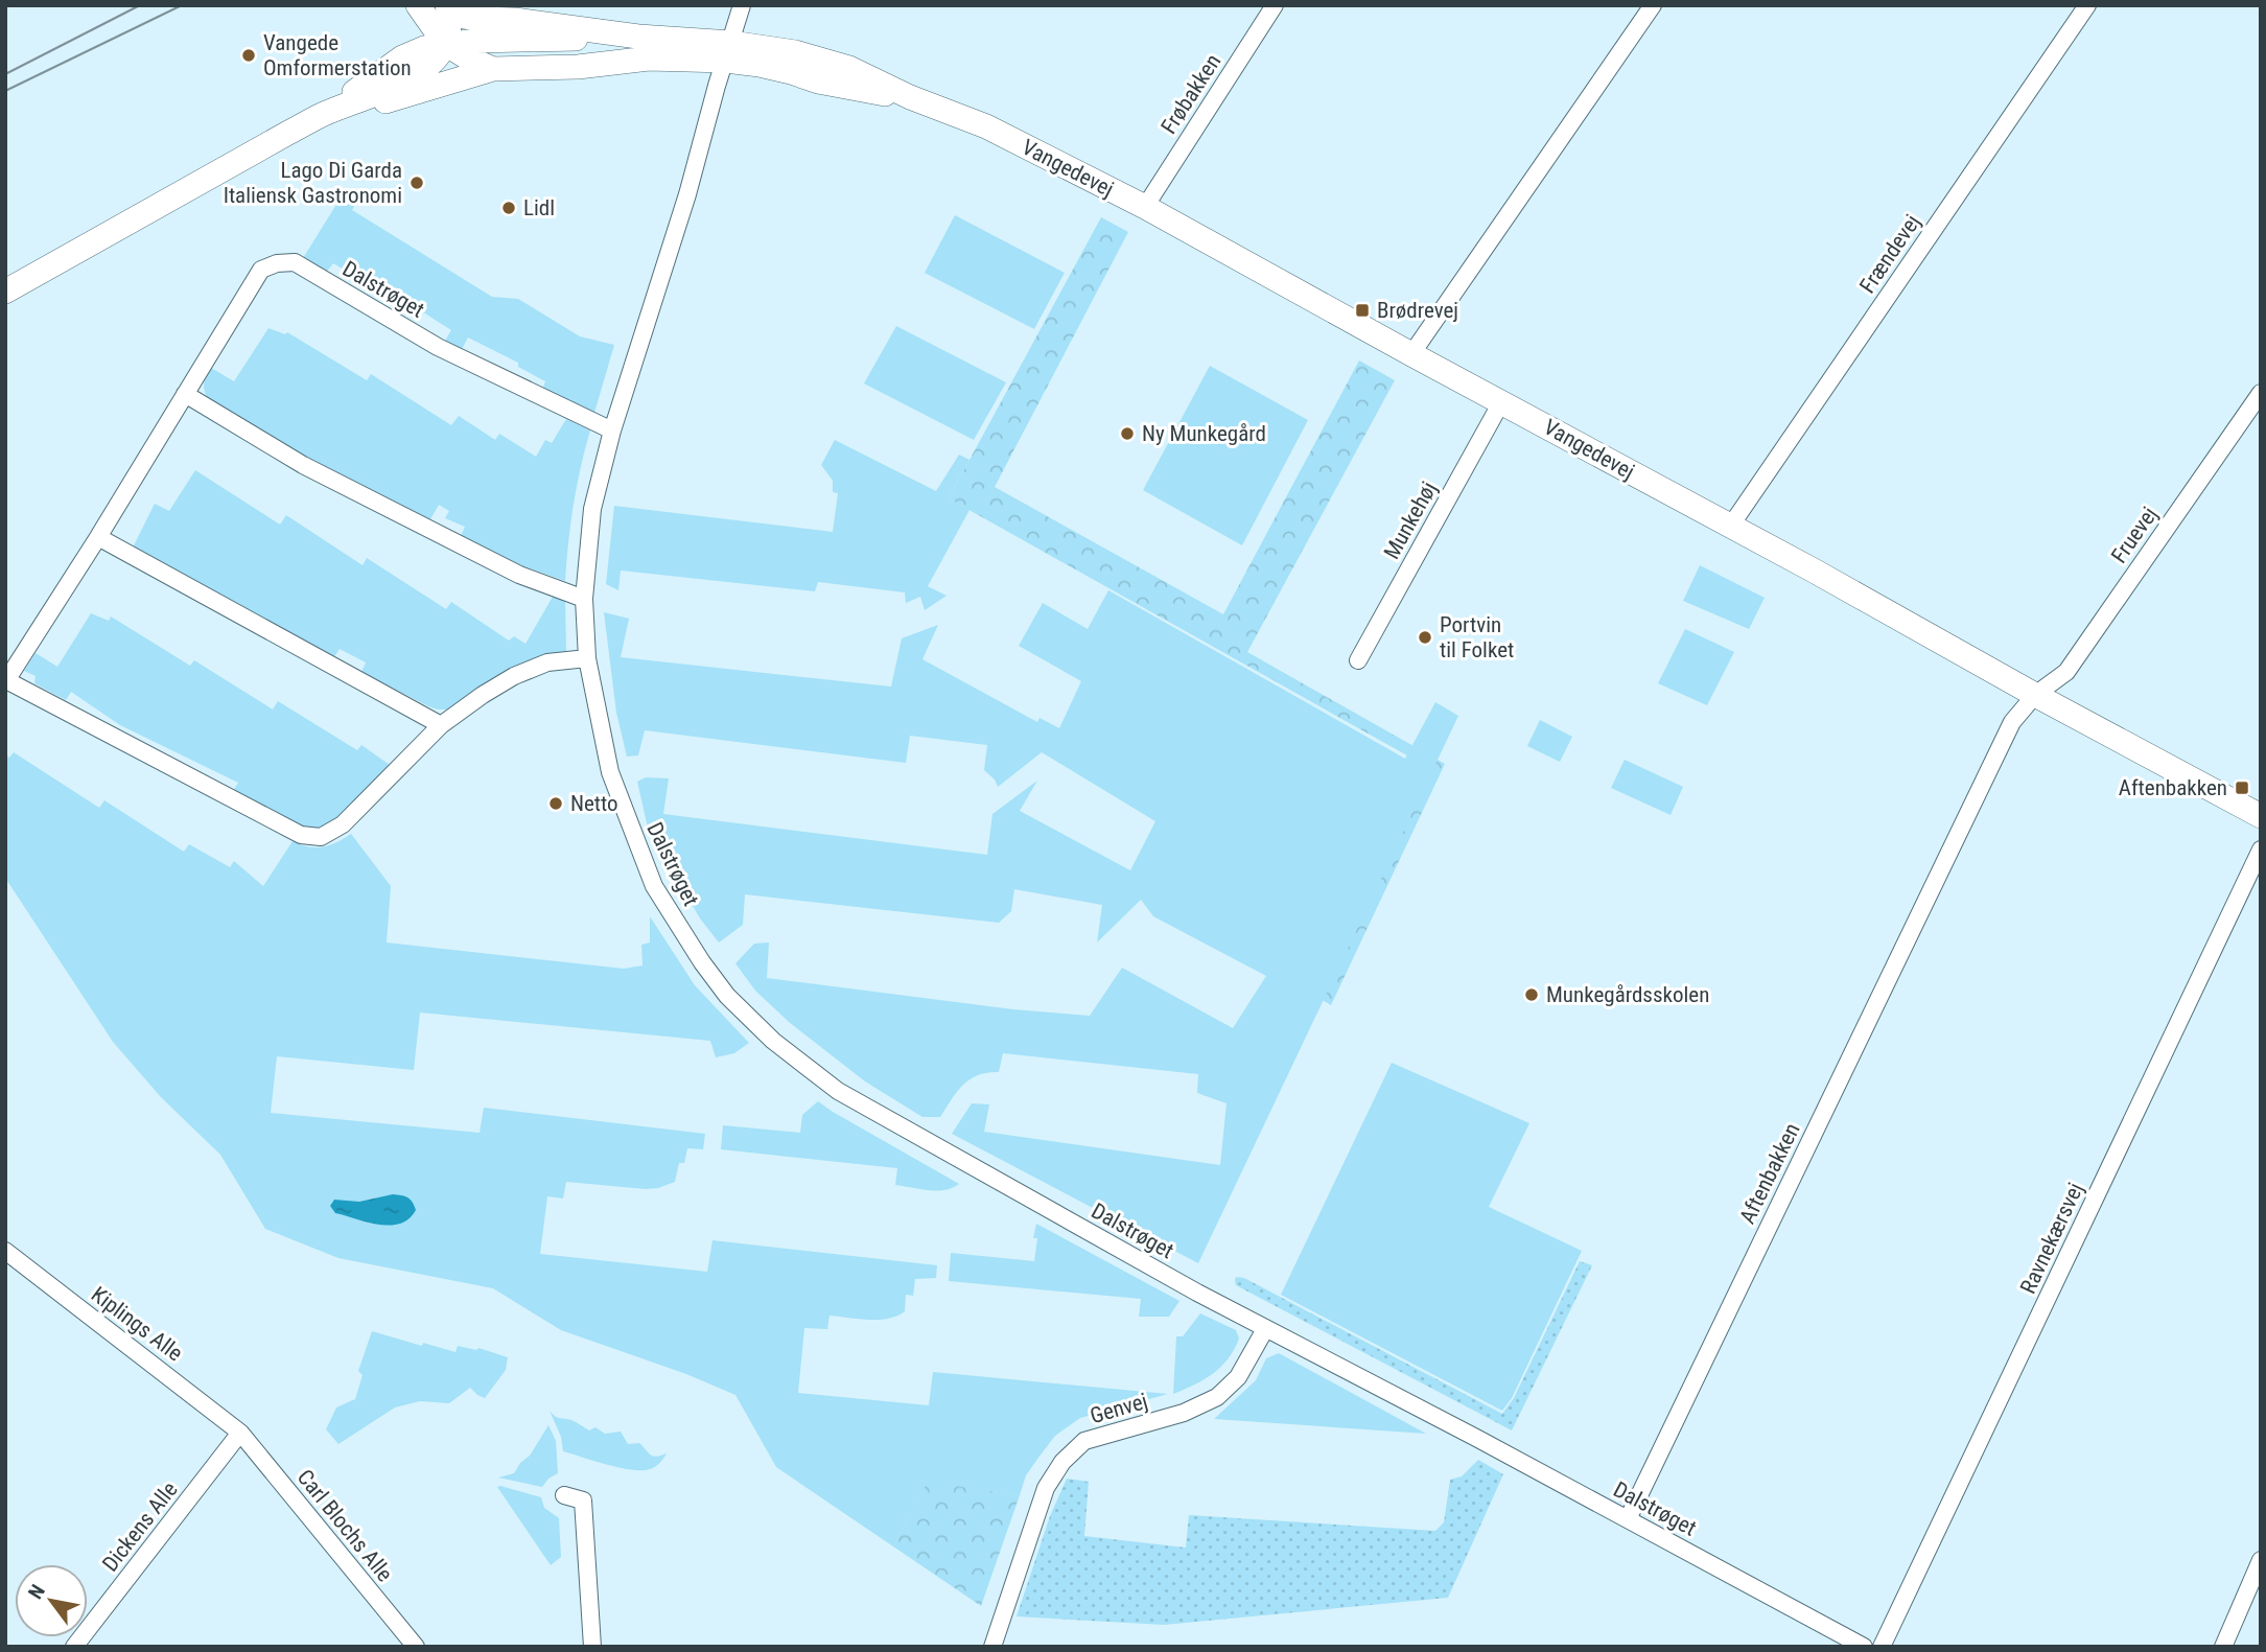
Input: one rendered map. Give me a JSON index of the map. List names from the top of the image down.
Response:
{
  "streets": {
    "street": [
      "Frøbakken",
      "Vangedevej",
      "Frændevej",
      "Dalstrøget",
      "Munkehøj",
      "Fruevej",
      "Aftenbakken",
      "Ravnekærsvej",
      "Kiplings Alle",
      "Genvej",
      "Carl Blochs Alle",
      "Dickens Alle"
    ]
  },
  "crossings": [
    ["Frøbakken", "Vangedevej"],
    ["Vangedevej", "Frændevej"],
    ["Vangedevej", "Dalstrøget"],
    ["Vangedevej", "Munkehøj"],
    ["Vangedevej", "Fruevej"],
    ["Vangedevej", "Aftenbakken"],
    ["Dalstrøget", "Aftenbakken"],
    ["Dalstrøget", "Genvej"],
    ["Fruevej", "Aftenbakken"],
    ["Kiplings Alle", "Carl Blochs Alle"],
    ["Kiplings Alle", "Dickens Alle"],
    ["Carl Blochs Alle", "Dickens Alle"]
  ],
  "places": {
    "other": [
      "Vangede Omformerstation",
      "Lago Di Garda Italiensk Gastronomi",
      "Lidl",
      "Ny Munkegård",
      "Portvin til Folket",
      "Netto",
      "Munkegårdsskolen"
    ],
    "transit": ["Brødrevej", "Aftenbakken"]
  },
  "north": "top left"
}
